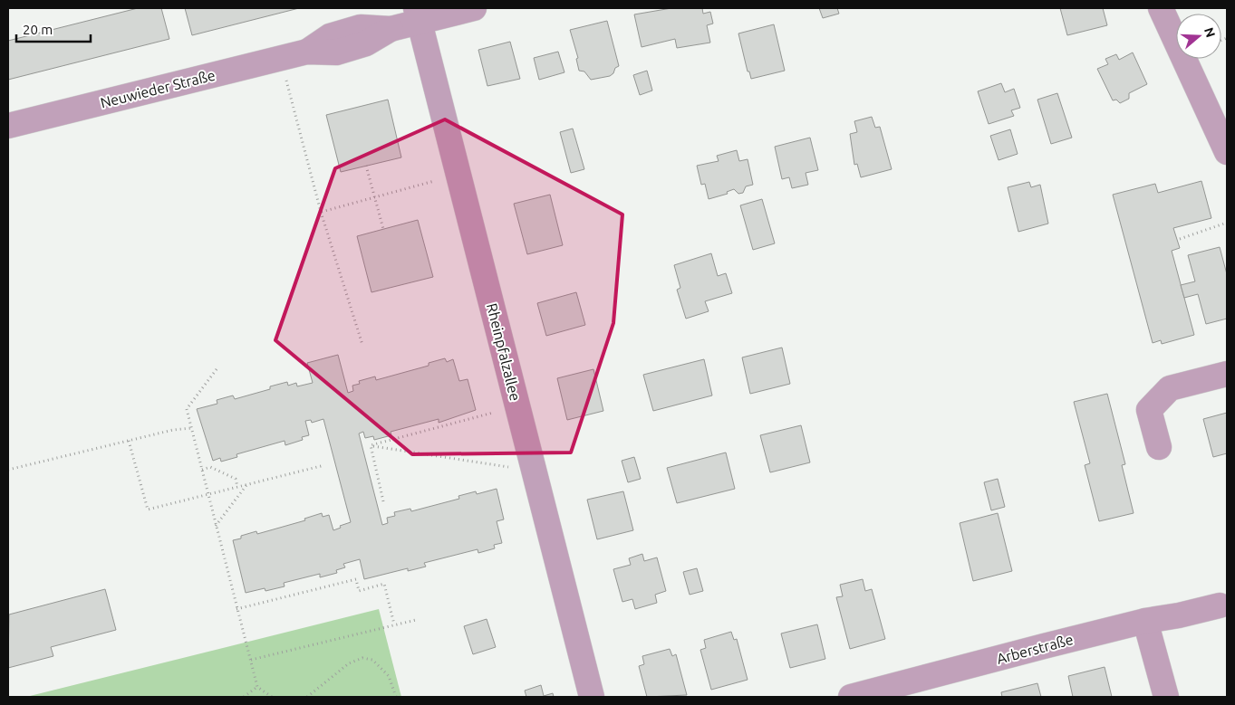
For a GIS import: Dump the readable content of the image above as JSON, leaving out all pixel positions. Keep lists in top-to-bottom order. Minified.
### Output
{"streets":{"street":["Neuwieder Straße","Rheinpfalzallee","Arberstraße"]},"crossings":[["Neuwieder Straße","Rheinpfalzallee"]],"scale_bar":"20 m","north":"right"}
